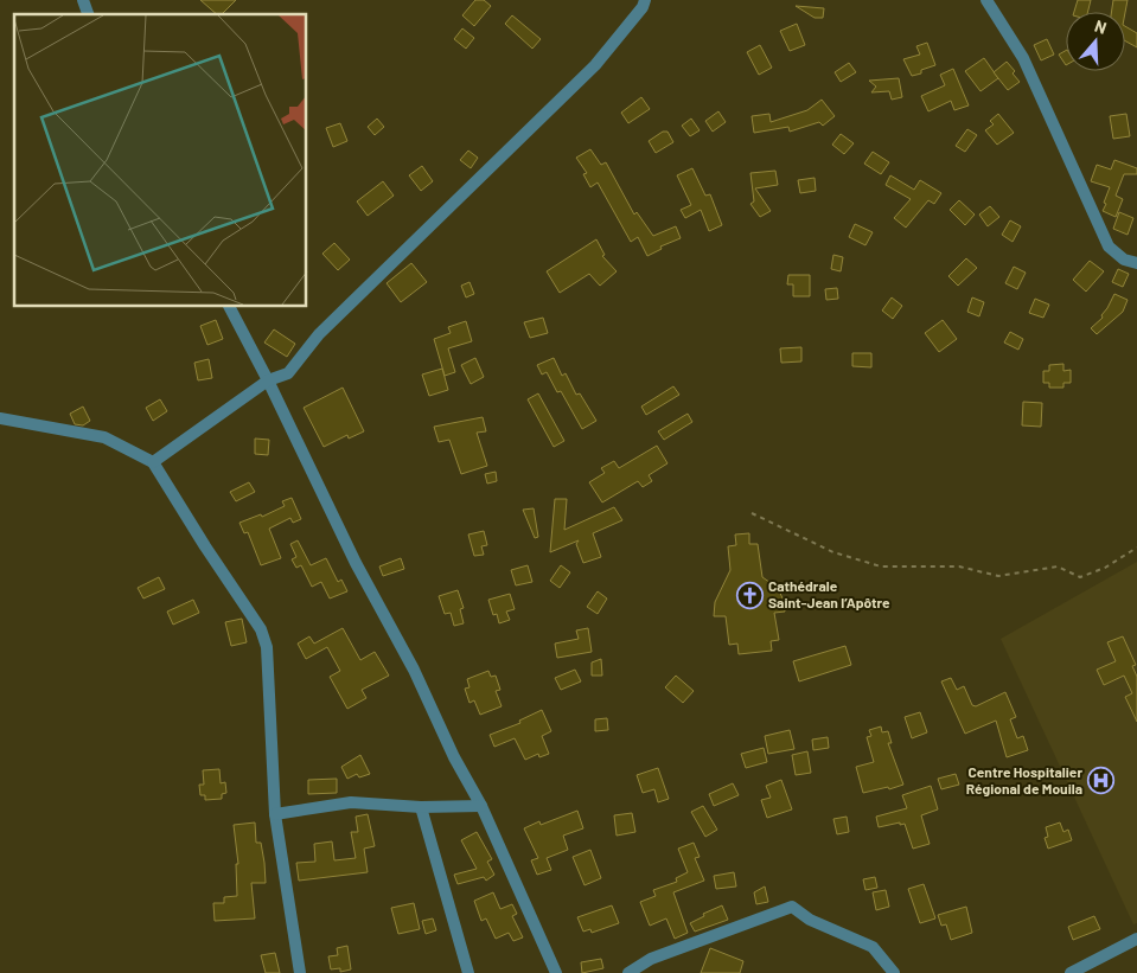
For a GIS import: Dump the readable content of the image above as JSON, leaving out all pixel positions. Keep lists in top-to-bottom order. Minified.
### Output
{"places":{"church":["Cathédrale Saint-Jean l’Apôtre"],"hospital":["Centre Hospitalier Régional de Mouila"]},"north":"top"}
